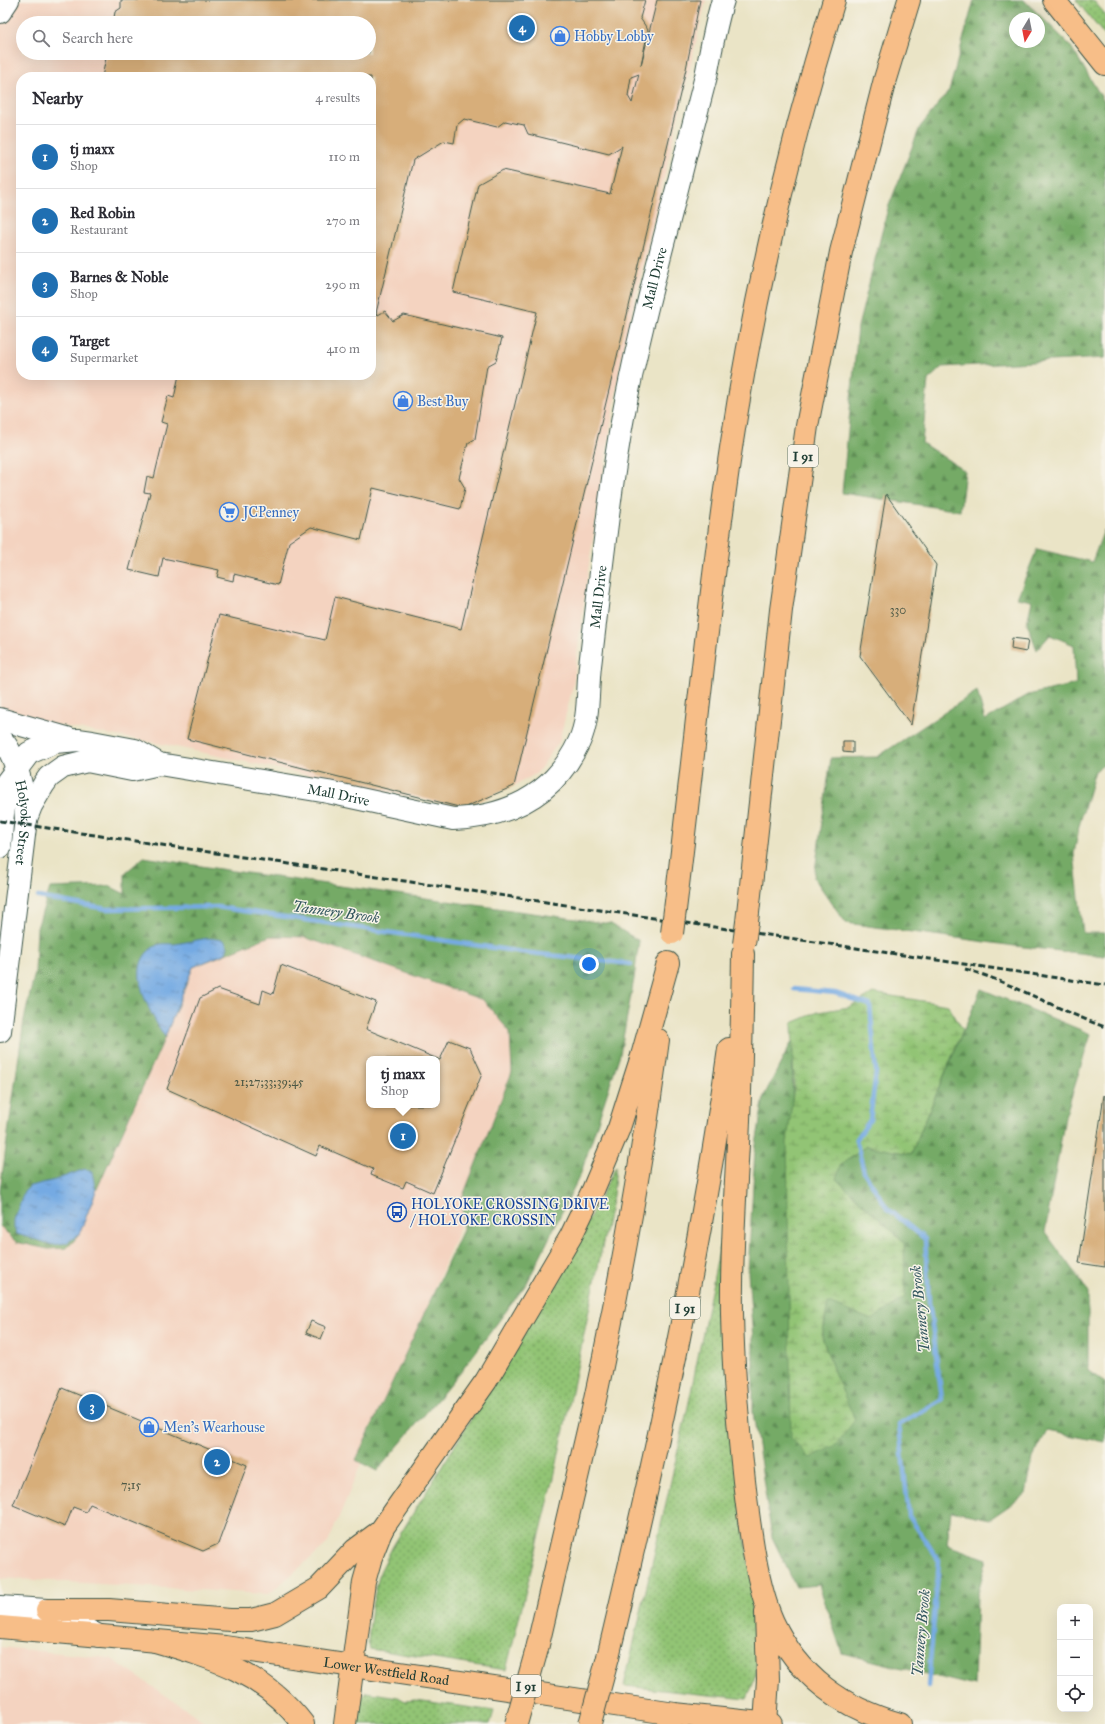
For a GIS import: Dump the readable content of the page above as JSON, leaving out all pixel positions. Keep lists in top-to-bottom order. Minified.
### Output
{"streets":{"main road":["I 91","Lower Westfield Road"],"street":["Mall Drive","Holyoke Street"]},"crossings":[["Mall Drive","Holyoke Street"]],"water":["Tannery Brook"],"places":{"shop":["Hobby Lobby","Best Buy","Men's Wearhouse"],"supermarket":["JCPenney"],"bus stop":["HOLYOKE CROSSING DRIVE / HOLYOKE CROSSIN"]},"house_numbers":["330","21;27;33;39;45","7;15"],"north":"bottom","page":{"pins":["4","1","3","2"],"search":"Search here","heading":["Nearby","4 results"],"list":[{"mark":"1","name":"tj maxx","note":"Shop","value":"110 m"},{"mark":"2","name":"Red Robin","note":"Restaurant","value":"270 m"},{"mark":"3","name":"Barnes & Noble","note":"Shop","value":"290 m"},{"mark":"4","name":"Target","note":"Supermarket","value":"410 m"}],"popup":["tj maxx","Shop"],"map_buttons":["+","−"]}}
